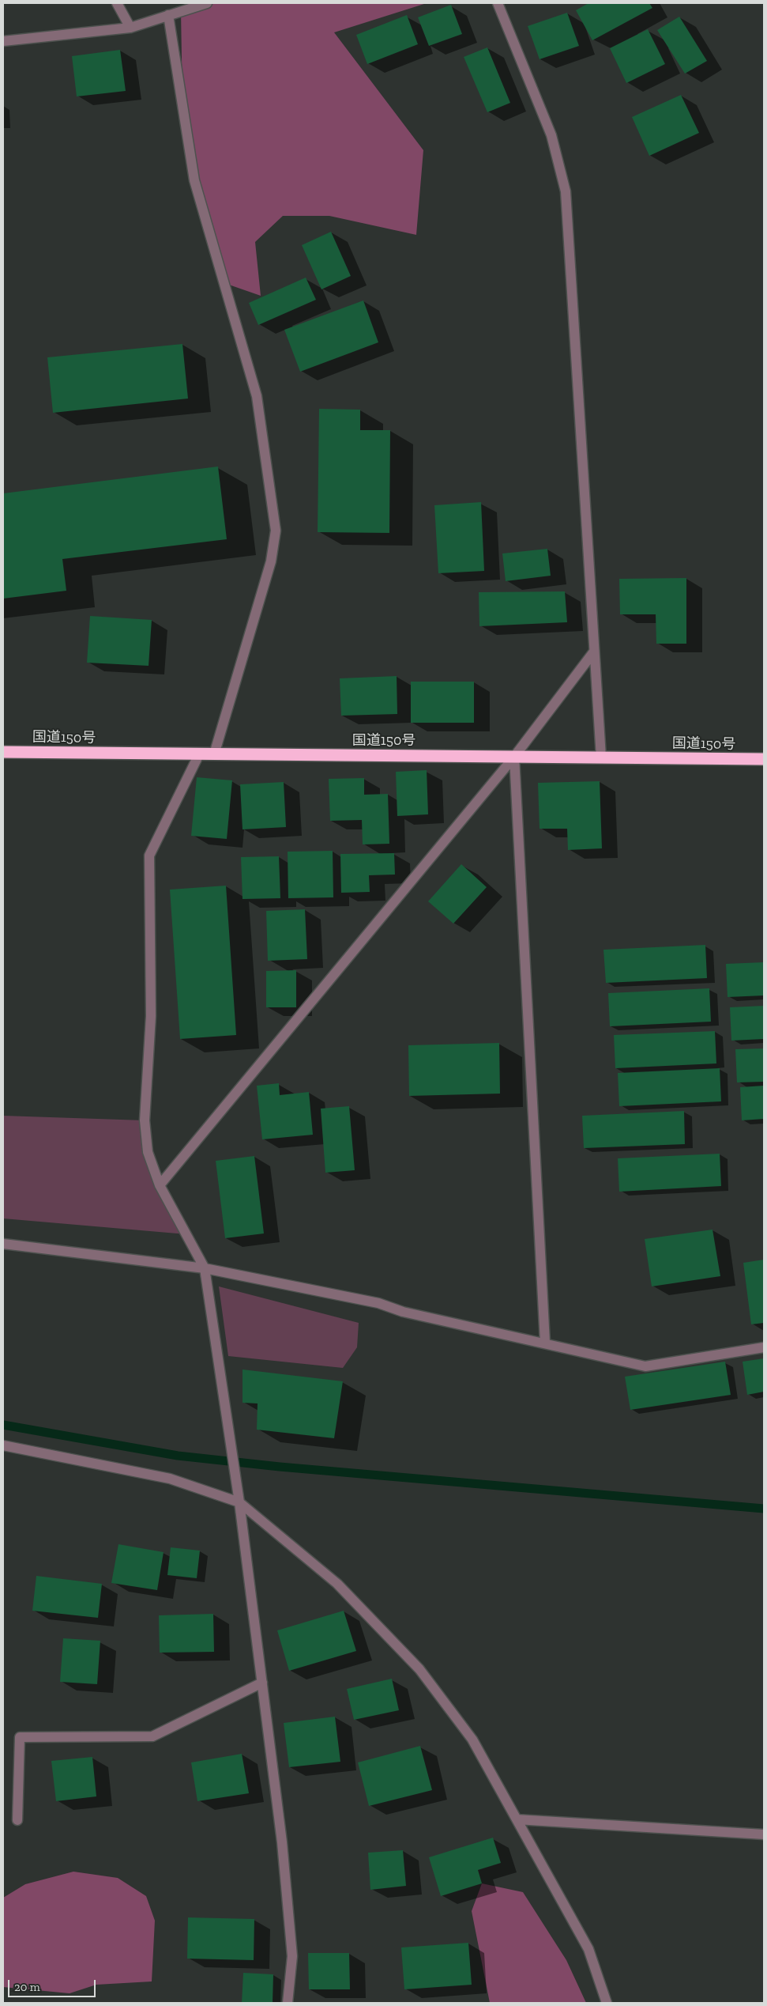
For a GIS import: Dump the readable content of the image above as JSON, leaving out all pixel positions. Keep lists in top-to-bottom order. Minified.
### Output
{"streets":{"highway":["国道150号"]},"scale_bar":"20 m"}
